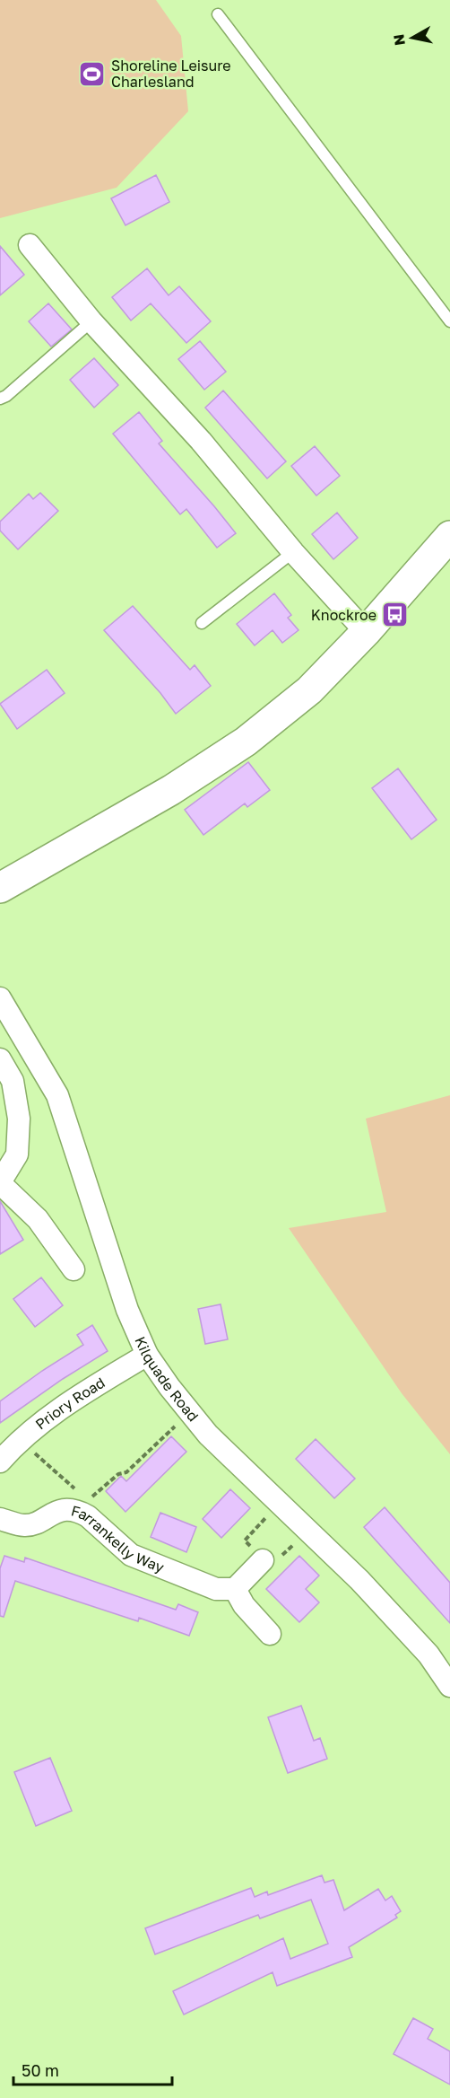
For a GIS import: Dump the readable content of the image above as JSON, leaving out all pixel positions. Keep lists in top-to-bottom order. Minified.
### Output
{"streets":{"street":["Kilquade Road","Priory Road","Farrankelly Way"]},"crossings":[["Kilquade Road","Priory Road"]],"places":{"sports":["Shoreline Leisure Charlesland"],"bus stop":["Knockroe"]},"scale_bar":"50 m","north":"left"}
